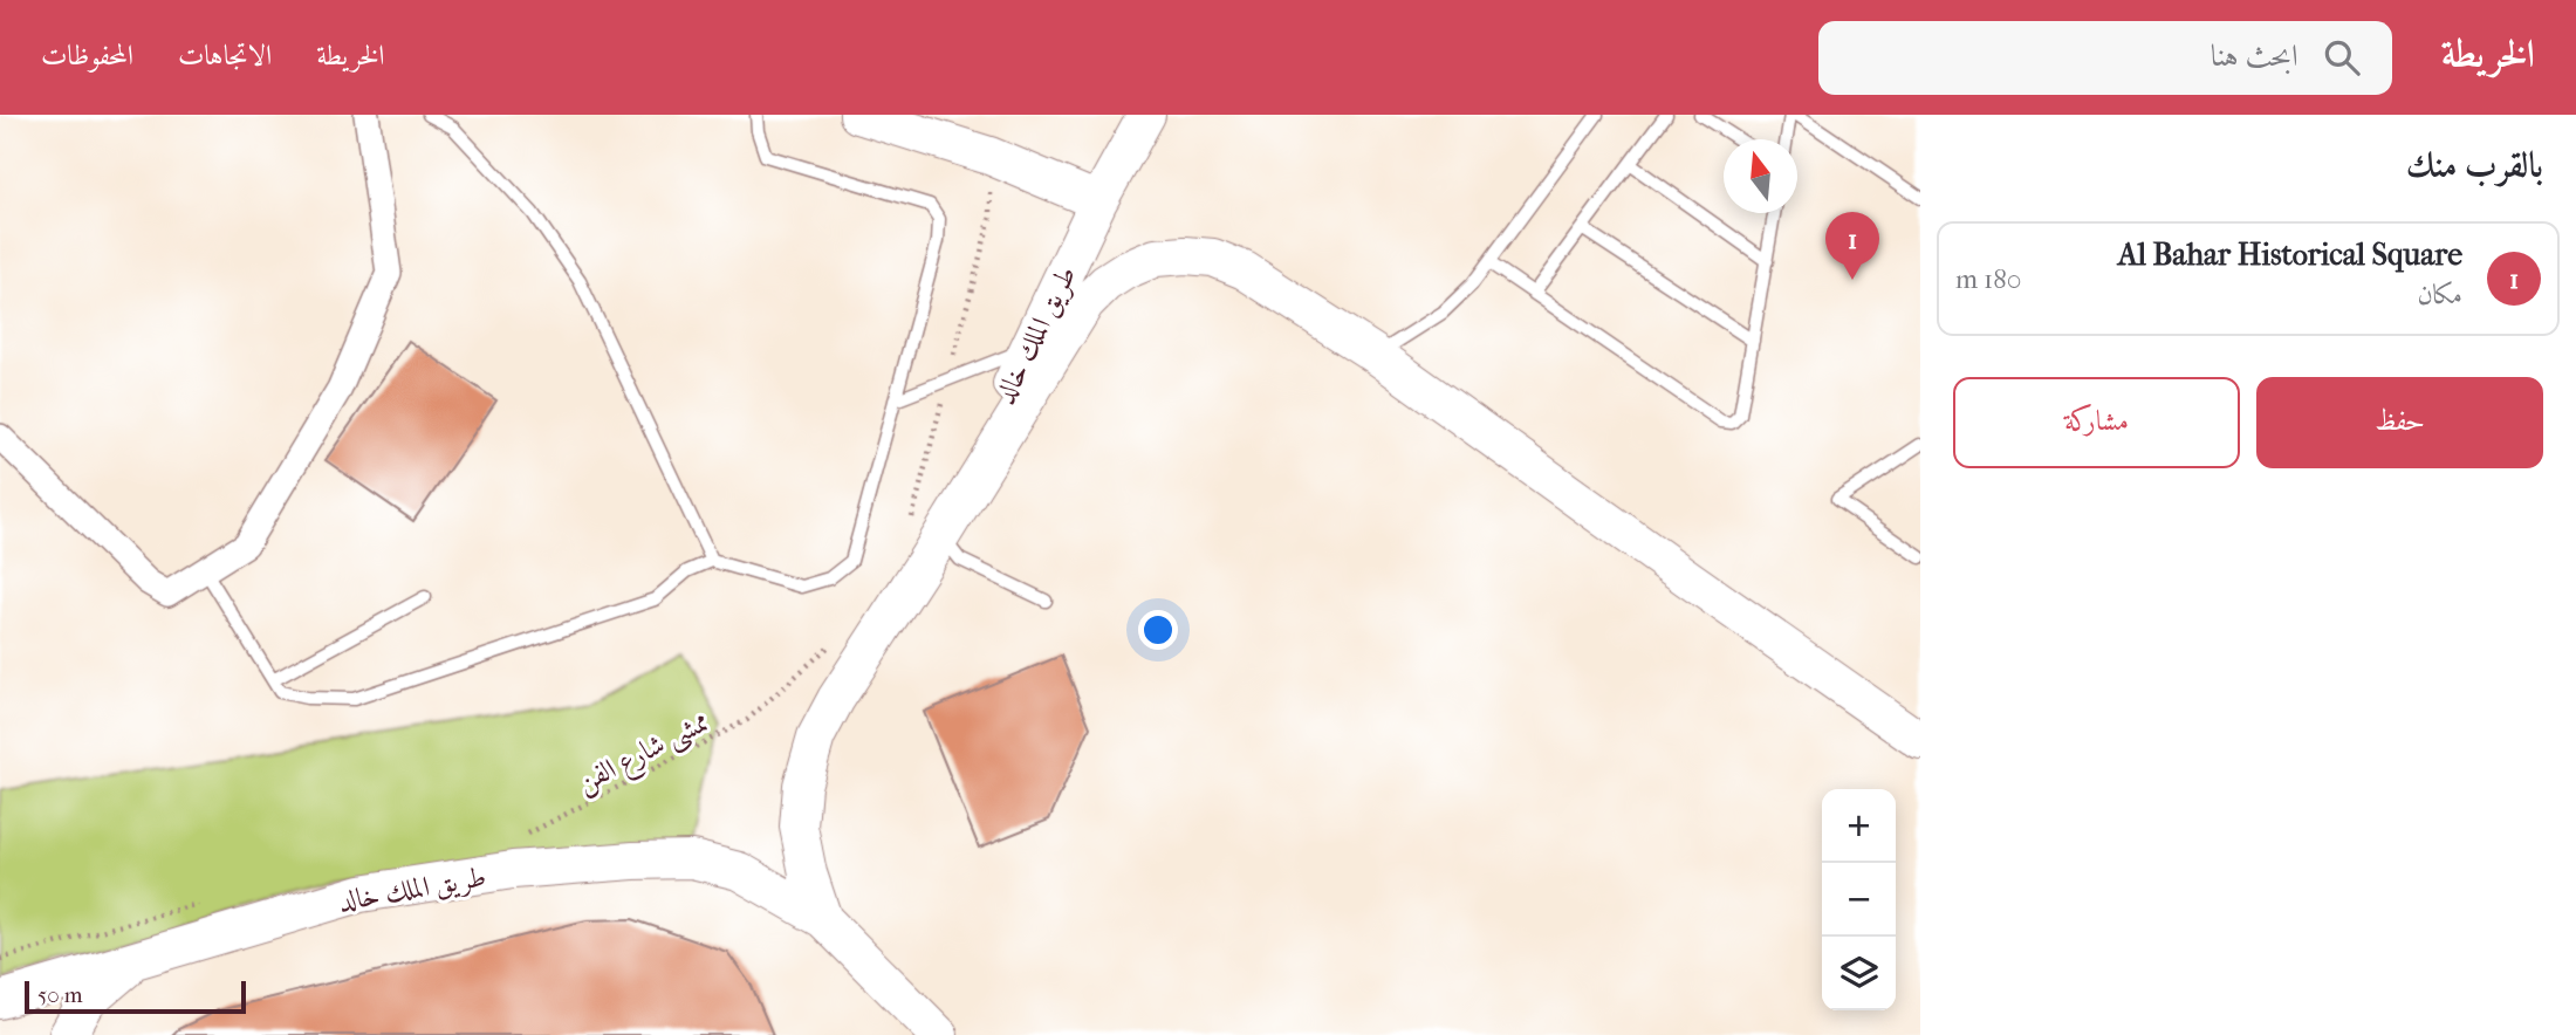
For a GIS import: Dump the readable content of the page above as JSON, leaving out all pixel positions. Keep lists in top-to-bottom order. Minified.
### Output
{"streets":{"street":["طريق الملك خالد"],"path":["ممشى شارع الفن"]},"scale_bar":"50 m","north":"top","page":{"header":"الخريطة","search":"ابحث هنا","nav":["الخريطة","الاتجاهات","المحفوظات"],"heading":"بالقرب منك","pins":"1","list":[{"mark":"1","name":"Al Bahar Historical Square","note":"مكان","value":"180 m"}],"buttons":["حفظ","مشاركة"],"map_buttons":["+","−"],"scale":"50 m"}}
